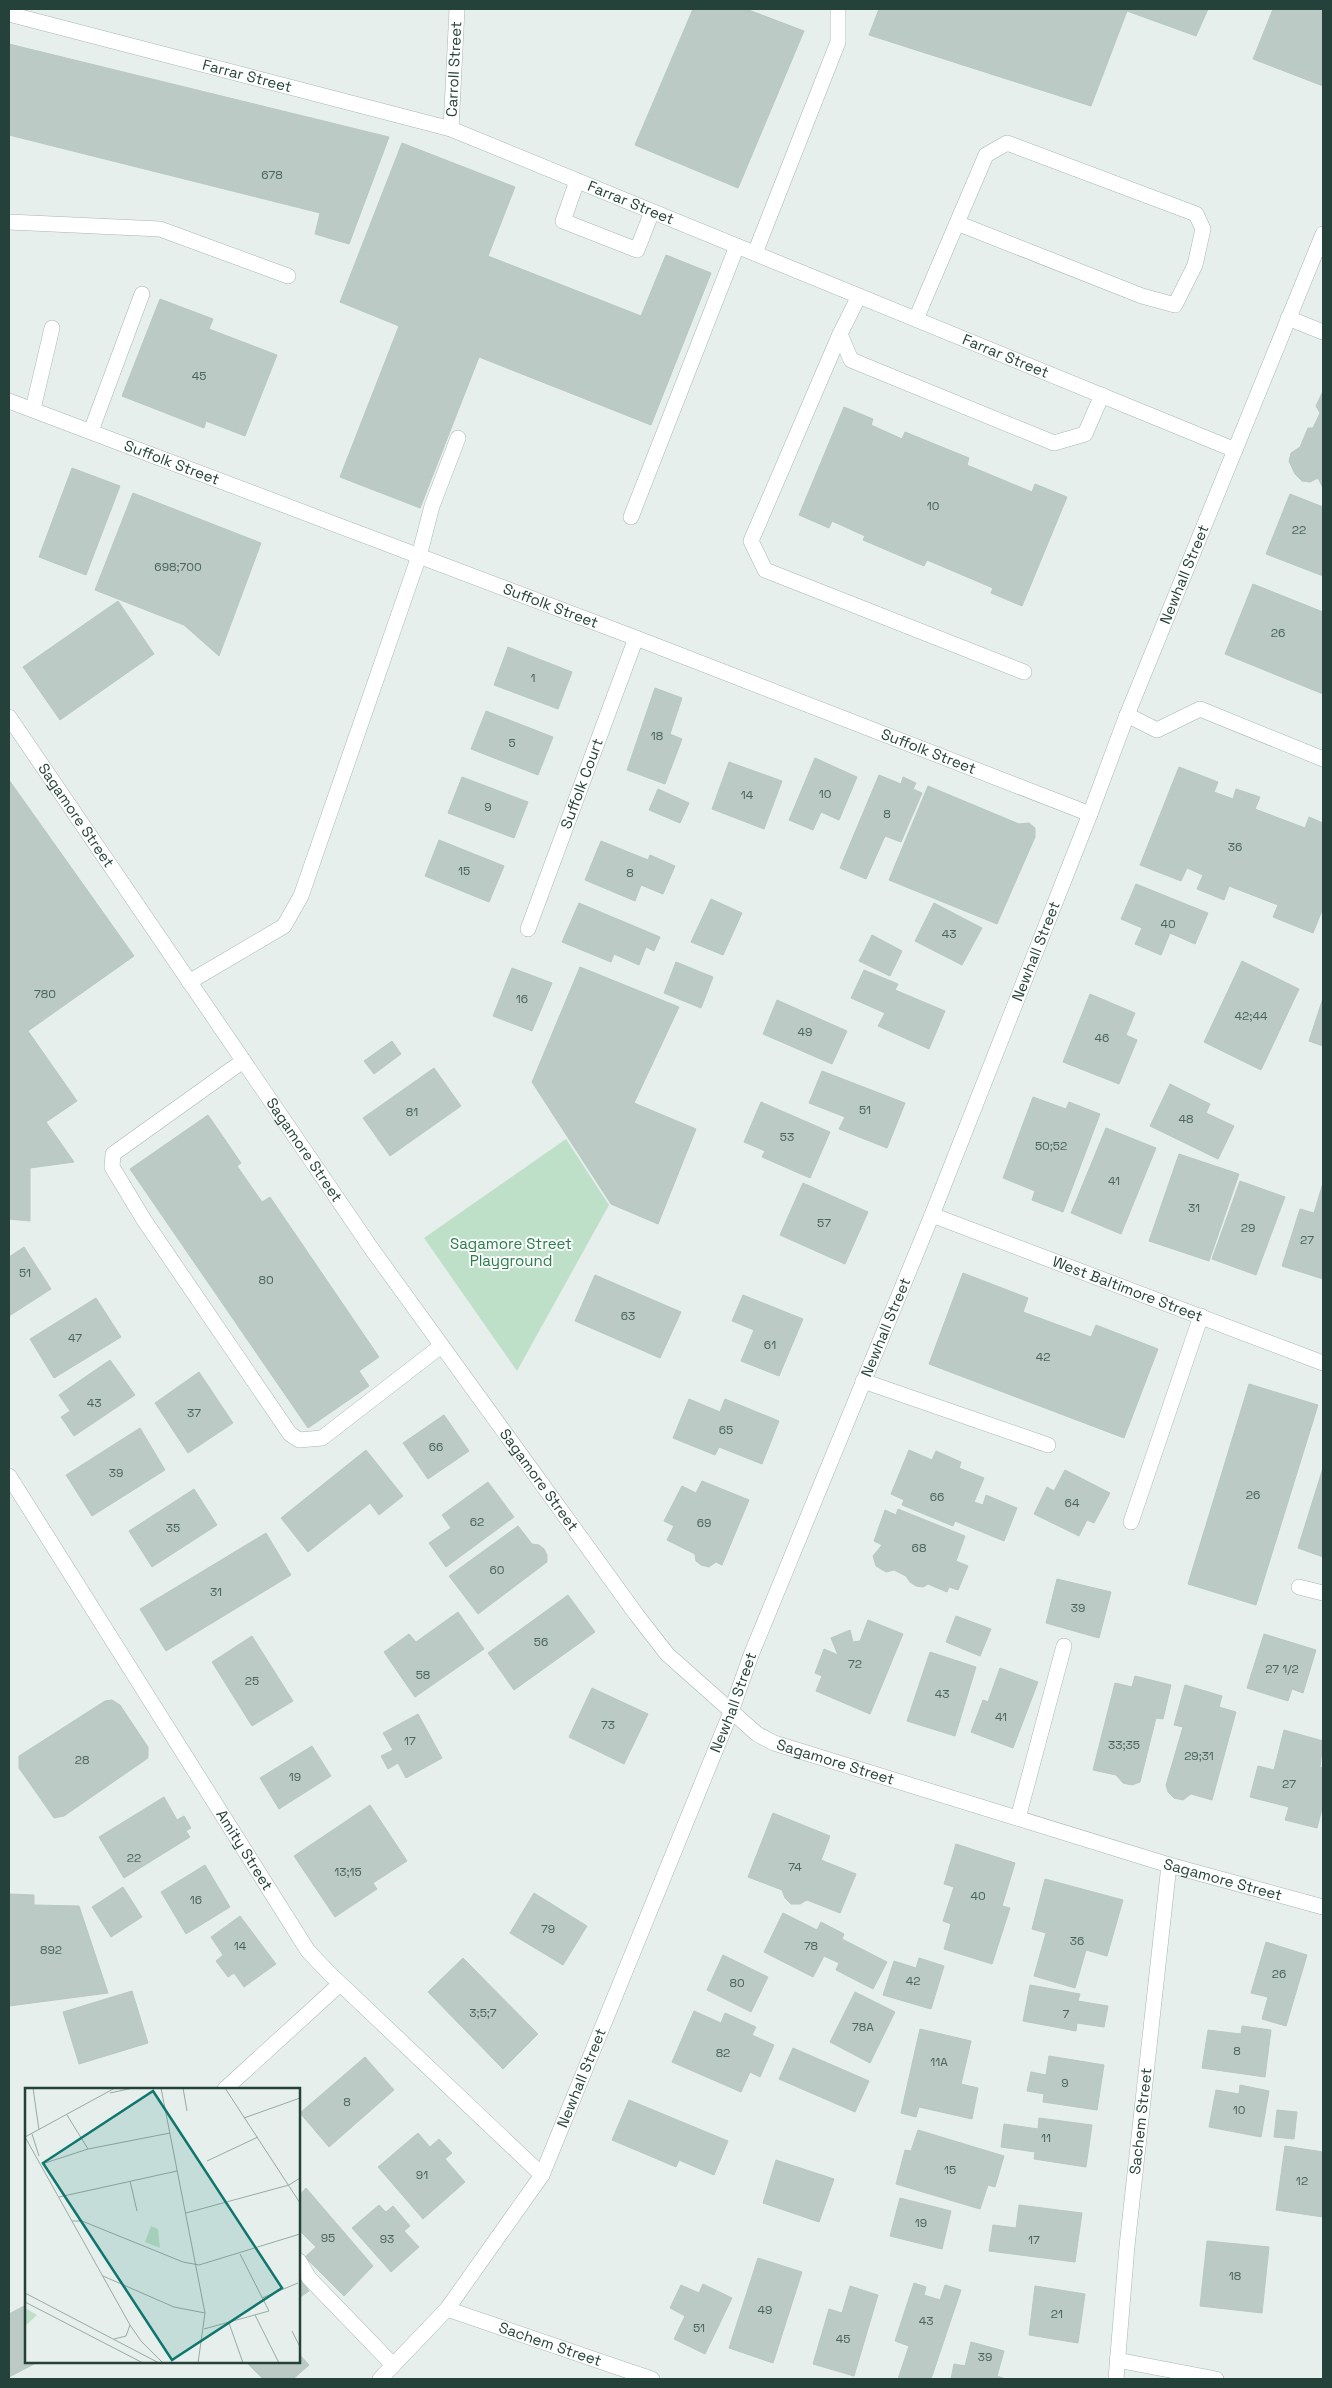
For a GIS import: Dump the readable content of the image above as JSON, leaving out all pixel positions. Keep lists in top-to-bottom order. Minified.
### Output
{"streets":{"street":["Carroll Street","Farrar Street","Suffolk Street","Newhall Street","Suffolk Court","Sagamore Street","West Baltimore Street","Amity Street","Sachem Street"]},"crossings":[["Carroll Street","Farrar Street"],["Farrar Street","Newhall Street"],["Suffolk Street","Newhall Street"],["Suffolk Street","Suffolk Court"],["Newhall Street","Sagamore Street"],["Newhall Street","West Baltimore Street"],["Newhall Street","Amity Street"],["Newhall Street","Sachem Street"],["Sagamore Street","Sachem Street"]],"parks":["Sagamore Street Playground"],"house_numbers":["678","45","10","22","698;700","26","1","18","5","10","14","9","8","36","15","8","40","43","780","16","42;44","49","46","51","81","48","53","50;52","41","31","57","29","27","51","80","63","47","61","42","43","37","65","66","39","26","66","64","62","69","35","68","60","31","39","56","72","27 1/2","58","25","43","41","73","17","33;35","29;31","28","19","27","22","74","13;15","40","16","79","36","14","78","892","26","42","80","3;5;7","7","78A","8","82","11A","9","8","10","11","15","91","12","19","95","93","17","18","49","21","43","51","45","39"]}
